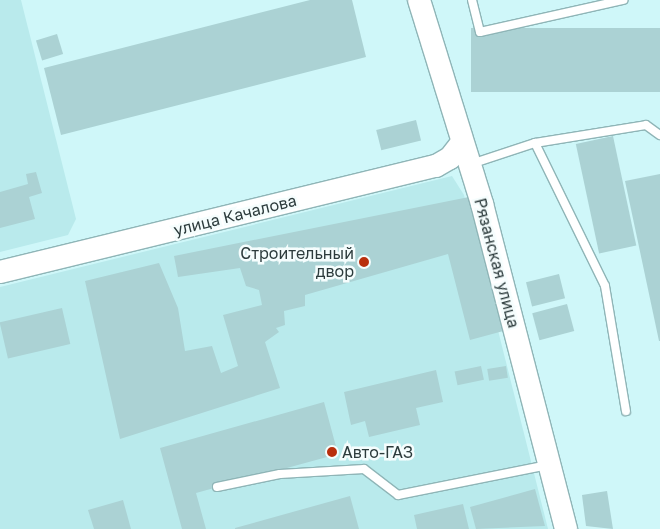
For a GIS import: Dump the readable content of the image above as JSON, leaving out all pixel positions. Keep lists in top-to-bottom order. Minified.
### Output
{"streets":{"main road":["улица Качалова","Рязанская улица"]},"crossings":[["улица Качалова","Рязанская улица"]],"places":["Строительный двор","Авто-ГАЗ"]}
